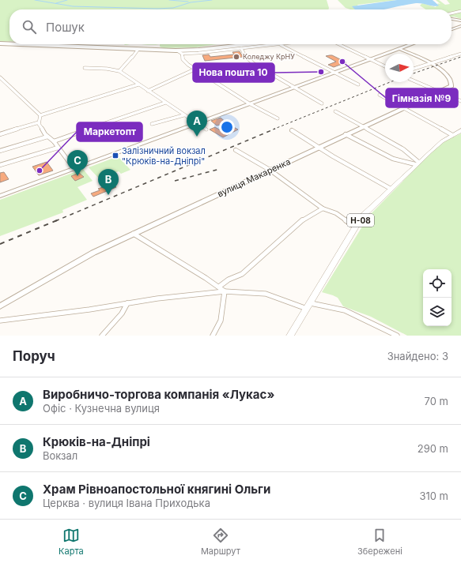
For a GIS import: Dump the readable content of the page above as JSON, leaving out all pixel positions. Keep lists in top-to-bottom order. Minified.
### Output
{"streets":{"main road":["вулиця Макаренка","Н-08"]},"places":{"other":["Коледжу КрНУ","Гімназія №9","Нова пошта 10","Маркетопт"],"transit":["Залізничний вокзал \"Крюкiв-на-Днiпрi\""]},"north":"right","page":{"search":"Пошук","pins":["A","C","B"],"heading":["Поруч","Знайдено: 3"],"list":[{"mark":"A","name":"Виробничо-торгова компанія «Лукас»","note":"Офіс · Кузнечна вулиця","value":"70 m"},{"mark":"B","name":"Крюків-на-Дніпрі","note":"Вокзал","value":"290 m"},{"mark":"C","name":"Храм Рівноапостольної княгині Ольги","note":"Церква · вулиця Івана Приходька","value":"310 m"}],"nav":["Карта","Маршрут","Збережені"]}}
